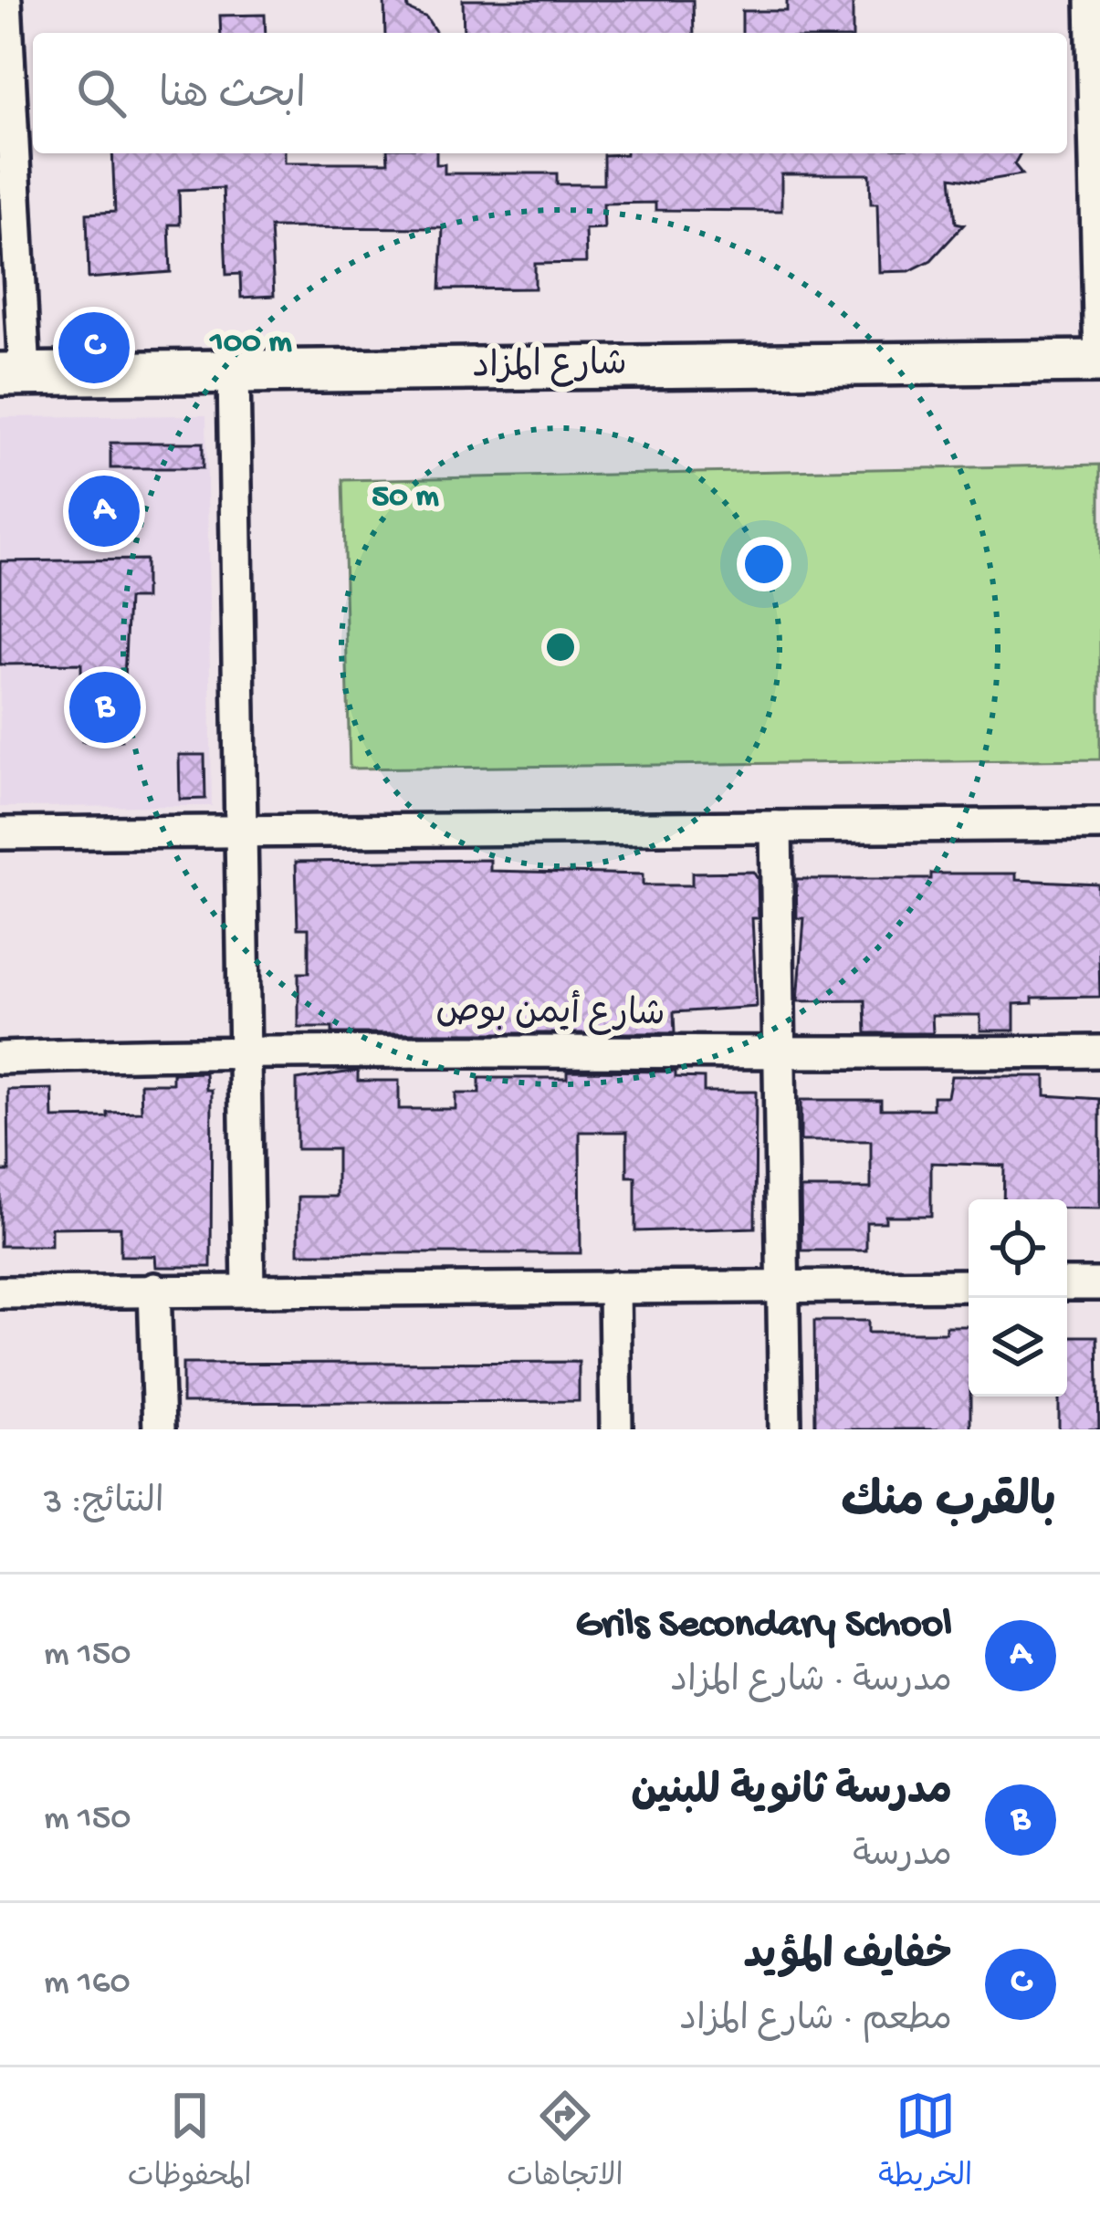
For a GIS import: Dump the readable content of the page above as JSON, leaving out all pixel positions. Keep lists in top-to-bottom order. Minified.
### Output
{"streets":{"street":["شارع المزاد","شارع أيمن بوص"]},"page":{"search":"ابحث هنا","pins":["C","A","B"],"heading":["بالقرب منك","النتائج: 3"],"list":[{"mark":"A","name":"Grils Secondary School","note":"مدرسة · شارع المزاد","value":"150 m"},{"mark":"B","name":"مدرسة ثانوية للبنين","note":"مدرسة","value":"150 m"},{"mark":"C","name":"خفايف المؤيد","note":"مطعم · شارع المزاد","value":"160 m"}],"nav":["الخريطة","الاتجاهات","المحفوظات"]},"rings":["100 m","50 m"]}
